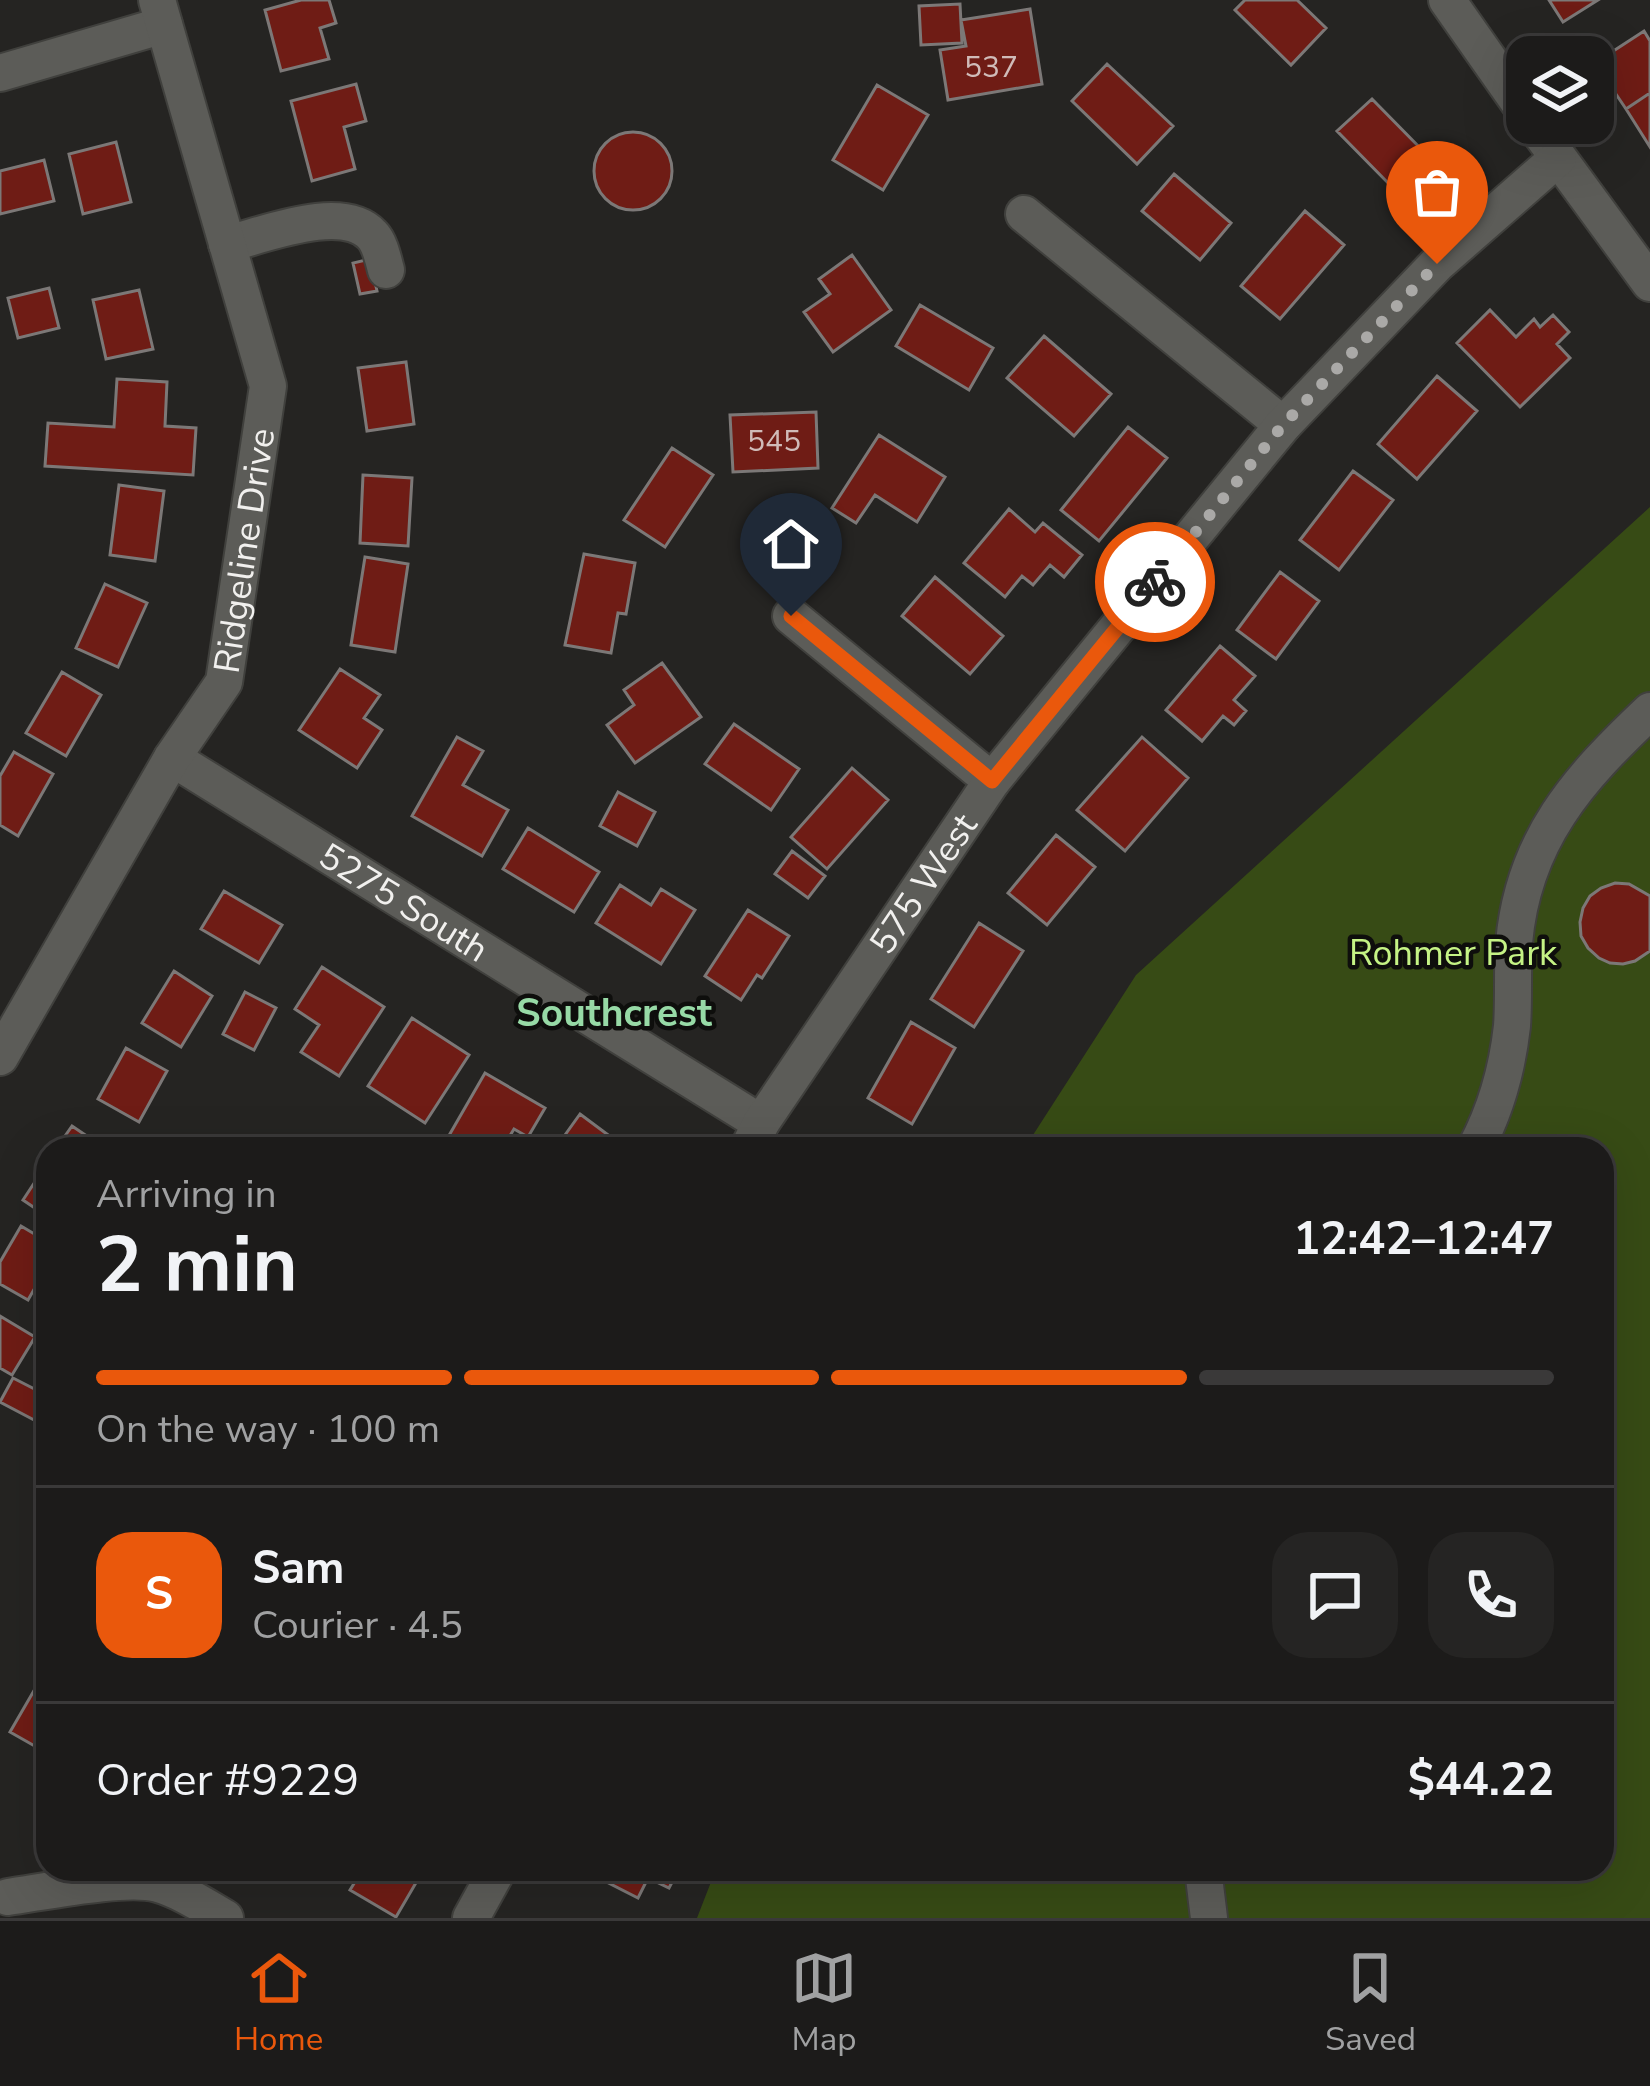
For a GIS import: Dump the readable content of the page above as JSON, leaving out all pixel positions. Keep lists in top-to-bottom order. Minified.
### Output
{"streets":{"street":["Ridgeline Drive","575 West","5275 South"]},"crossings":[["Ridgeline Drive","5275 South"],["575 West","5275 South"]],"districts":["Southcrest"],"parks":["Rohmer Park"],"house_numbers":["537","545"],"page":{"heading":["2 min","Arriving in","12:42–12:47"],"panel":["Sam","Courier · 4.5","Order #9229","$44.22"],"bar":"On the way · 100 m","round":"S","tabs":["Home","Map","Saved"]}}
